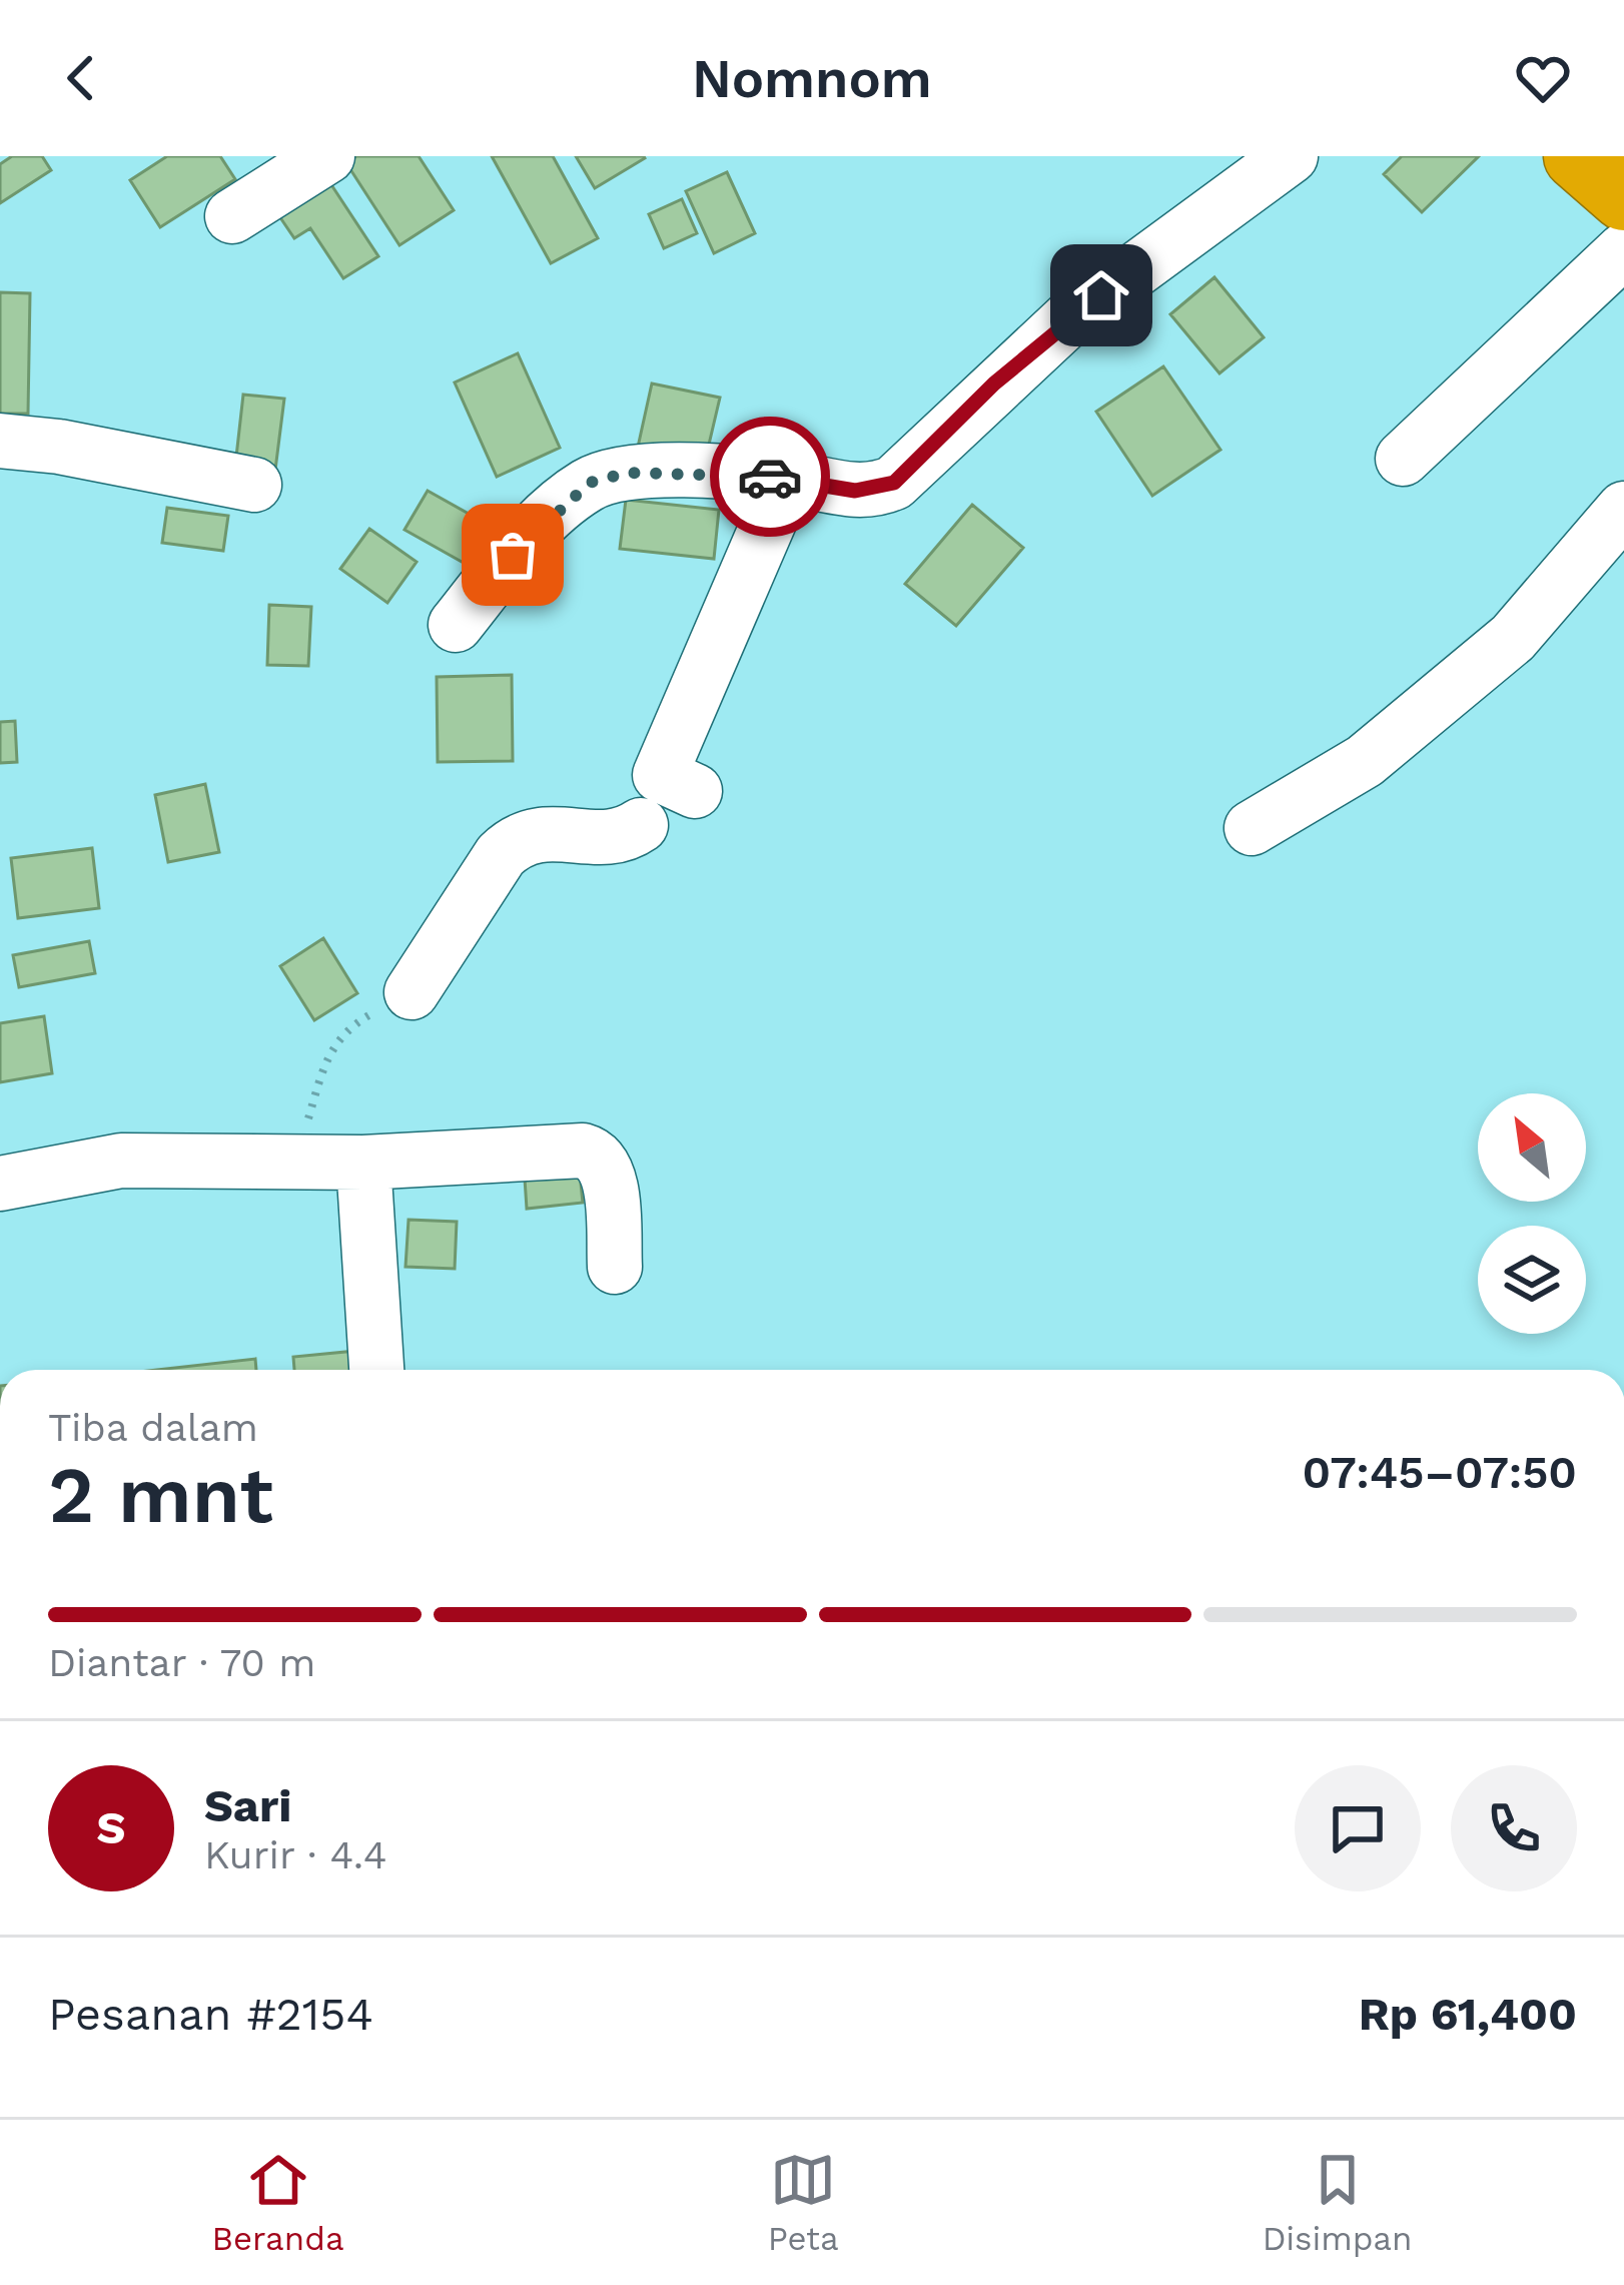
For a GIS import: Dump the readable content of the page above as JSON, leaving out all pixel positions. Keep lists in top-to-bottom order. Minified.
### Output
{"north":"top left","page":{"header":"Nomnom","heading":["2 mnt","Tiba dalam","07:45–07:50"],"panel":["Sari","Kurir · 4.4","Pesanan #2154","Rp 61,400"],"bar":"Diantar · 70 m","round":"S","tabs":["Beranda","Peta","Disimpan"]}}
